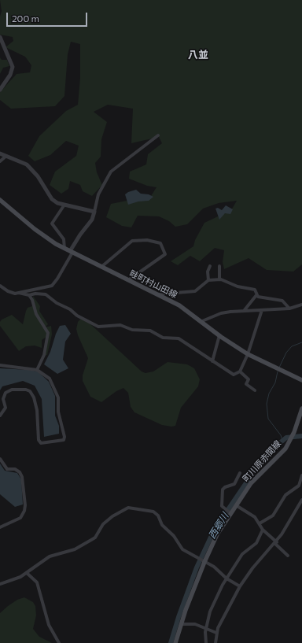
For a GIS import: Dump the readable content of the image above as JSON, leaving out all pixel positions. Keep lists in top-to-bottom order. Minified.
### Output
{"streets":{"main road":["畦町村山田線","町川原赤間線"]},"districts":["八並"],"water":["西郷川"],"scale_bar":"200 m"}
